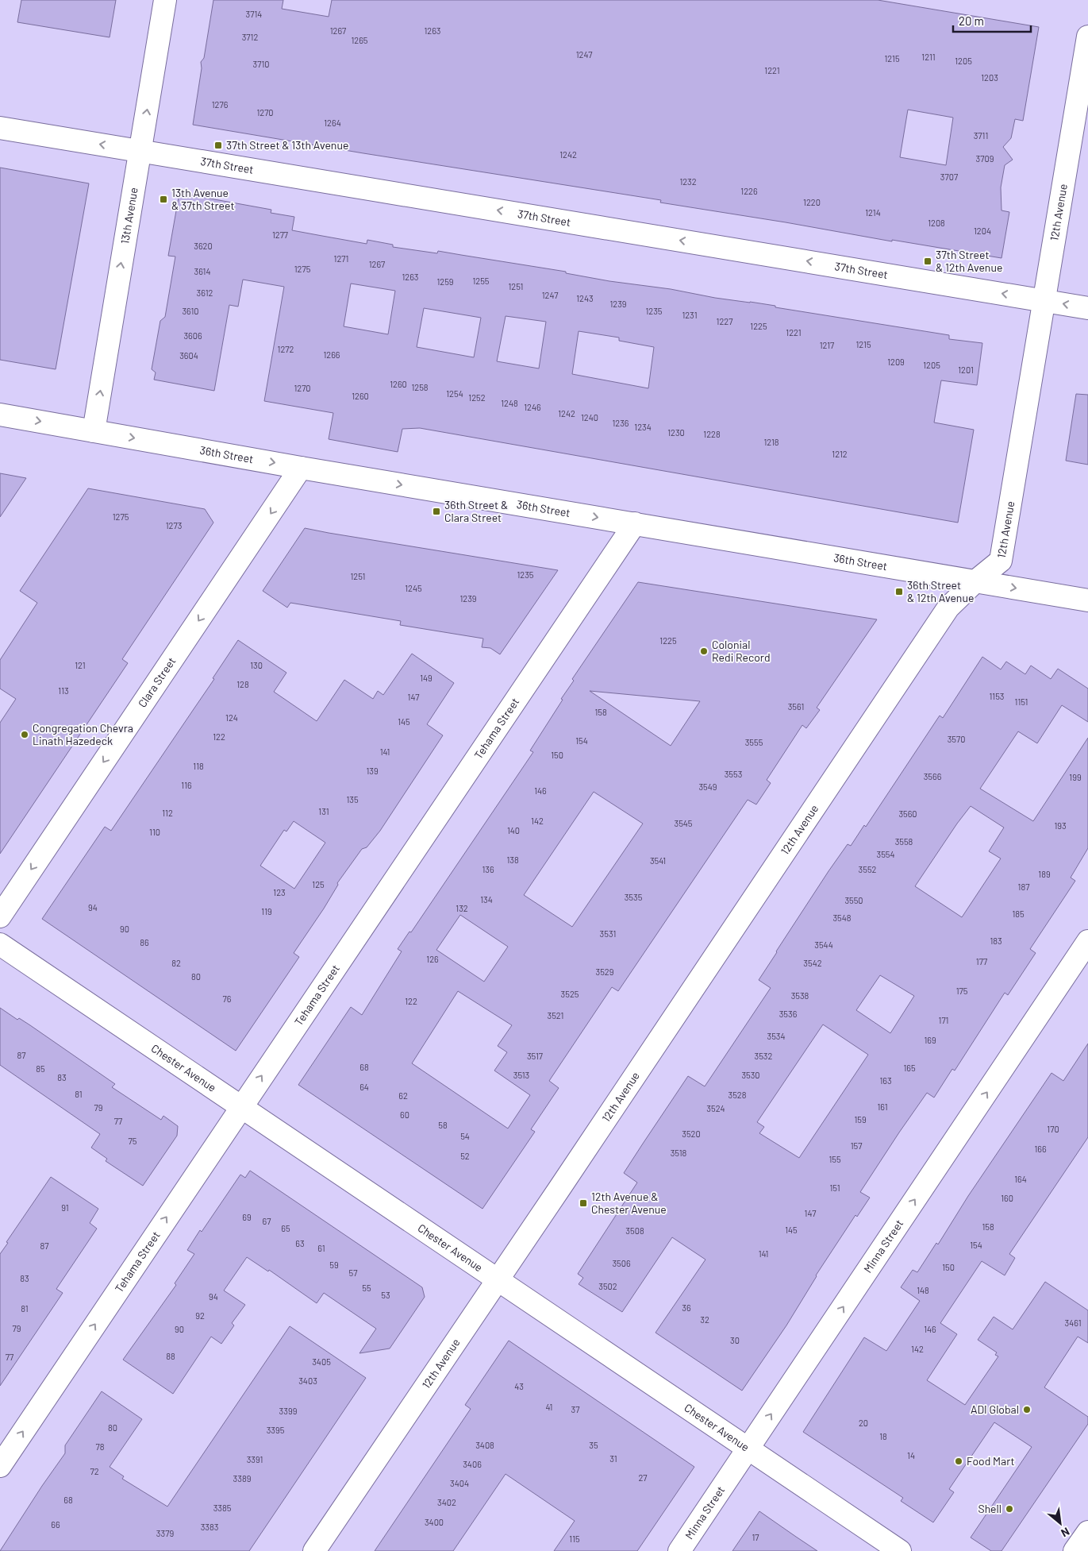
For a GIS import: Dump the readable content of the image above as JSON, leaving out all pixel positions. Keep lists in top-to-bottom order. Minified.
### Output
{"streets":{"street":["37th Street","12th Avenue","13th Avenue","36th Street","Clara Street","Tehama Street","Chester Avenue","Minna Street"]},"crossings":[["37th Street","12th Avenue"],["37th Street","13th Avenue"],["12th Avenue","36th Street"],["12th Avenue","Chester Avenue"],["13th Avenue","36th Street"],["36th Street","Clara Street"],["36th Street","Tehama Street"],["Tehama Street","Chester Avenue"],["Chester Avenue","Minna Street"]],"one_way":["37th Street","13th Avenue","36th Street","Clara Street","Tehama Street","Minna Street"],"places":{"transit":["37th Street & 13th Avenue","13th Avenue & 37th Street","37th Street & 12th Avenue","36th Street & Clara Street","36th Street & 12th Avenue","12th Avenue & Chester Avenue"],"other":["Colonial Redi Record","Congregation Chevra Linath Hazedeck","ADI Global","Food Mart","Shell"]},"house_numbers":["3714","1267","1263","3712","1265","1247","1211","1215","1205","3710","1221","1203","1276","1270","1264","3711","1242","3709","3707","1232","1226","1220","1214","1208","1204","1277","3620","1271","1267","1275","3614","1263","1255","1259","1251","3612","1247","1243","1239","3610","1235","1231","1227","1225","1221","3606","1215","1217","1272","1266","3604","1209","1205","1201","1260","1258","1270","1254","1260","1252","1248","1246","1242","1240","1236","1234","1230","1228","1218","1212","1275","1273","1235","1251","1245","1239","1225","121","130","149","128","113","1153","147","1151","3561","158","124","145","122","3570","154","3555","141","150","118","139","3553","3566","199","116","3549","146","135","131","112","3560","142","3545","193","140","110","3558","3554","138","3541","136","3552","189","125","187","123","3535","134","3550","94","132","119","185","3548","90","3531","183","86","3544","126","177","82","3542","3529","80","175","3525","3538","76","122","3536","3521","171","3534","169","87","3517","3532","68","165","85","3513","3530","83","163","64","81","3528","62","161","79","3524","60","159","77","58","170","3520","54","75","157","166","3518","52","155","164","151","160","91","147","69","67","158","65","145","3508","63","154","87","61","141","3506","59","150","57","83","3502","55","148","53","94","36","81","92","32","3461","79","90","146","30","142","88","77","3405","3403","43","41","37","3399","20","80","3395","18","3408","35","78","14","31","3391","3406","72","27","3389","3404","68","3402","3385","3400","66","3383","3379","17","115"],"scale_bar":"20 m","north":"bottom right"}
